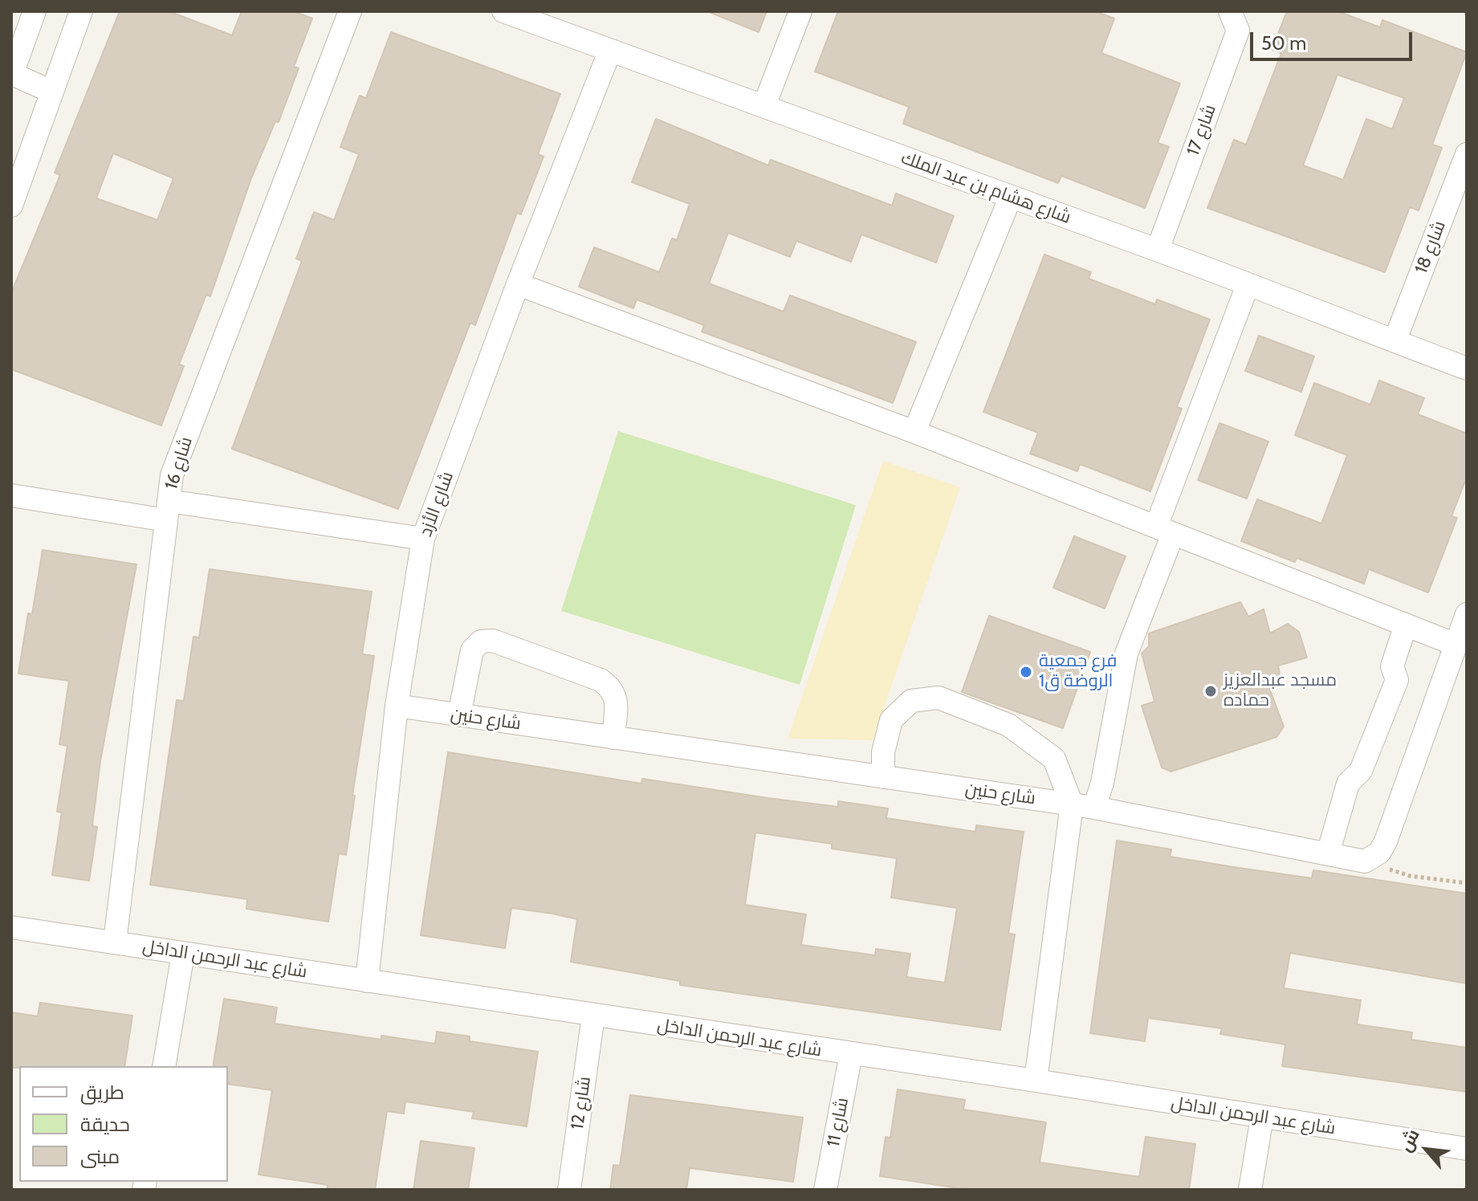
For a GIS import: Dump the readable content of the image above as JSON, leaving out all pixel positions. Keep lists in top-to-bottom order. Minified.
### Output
{"streets":{"street":["شارع 17","شارع هشام بن عبد الملك","شارع 18","شارع 16","شارع الأزد","شارع حنين","شارع عبد الرحمن الداخل","شارع 12","شارع 11"]},"crossings":[["شارع 17","شارع هشام بن عبد الملك"],["شارع هشام بن عبد الملك","شارع 18"],["شارع هشام بن عبد الملك","شارع الأزد"],["شارع 16","شارع عبد الرحمن الداخل"],["شارع الأزد","شارع حنين"],["شارع الأزد","شارع عبد الرحمن الداخل"],["شارع عبد الرحمن الداخل","شارع 12"],["شارع عبد الرحمن الداخل","شارع 11"]],"places":["فرع جمعية الروضة ق1","مسجد عبدالعزيز حماده"],"legend":["طريق","حديقة","مبنى"],"scale_bar":"50 m","north":"top left"}
